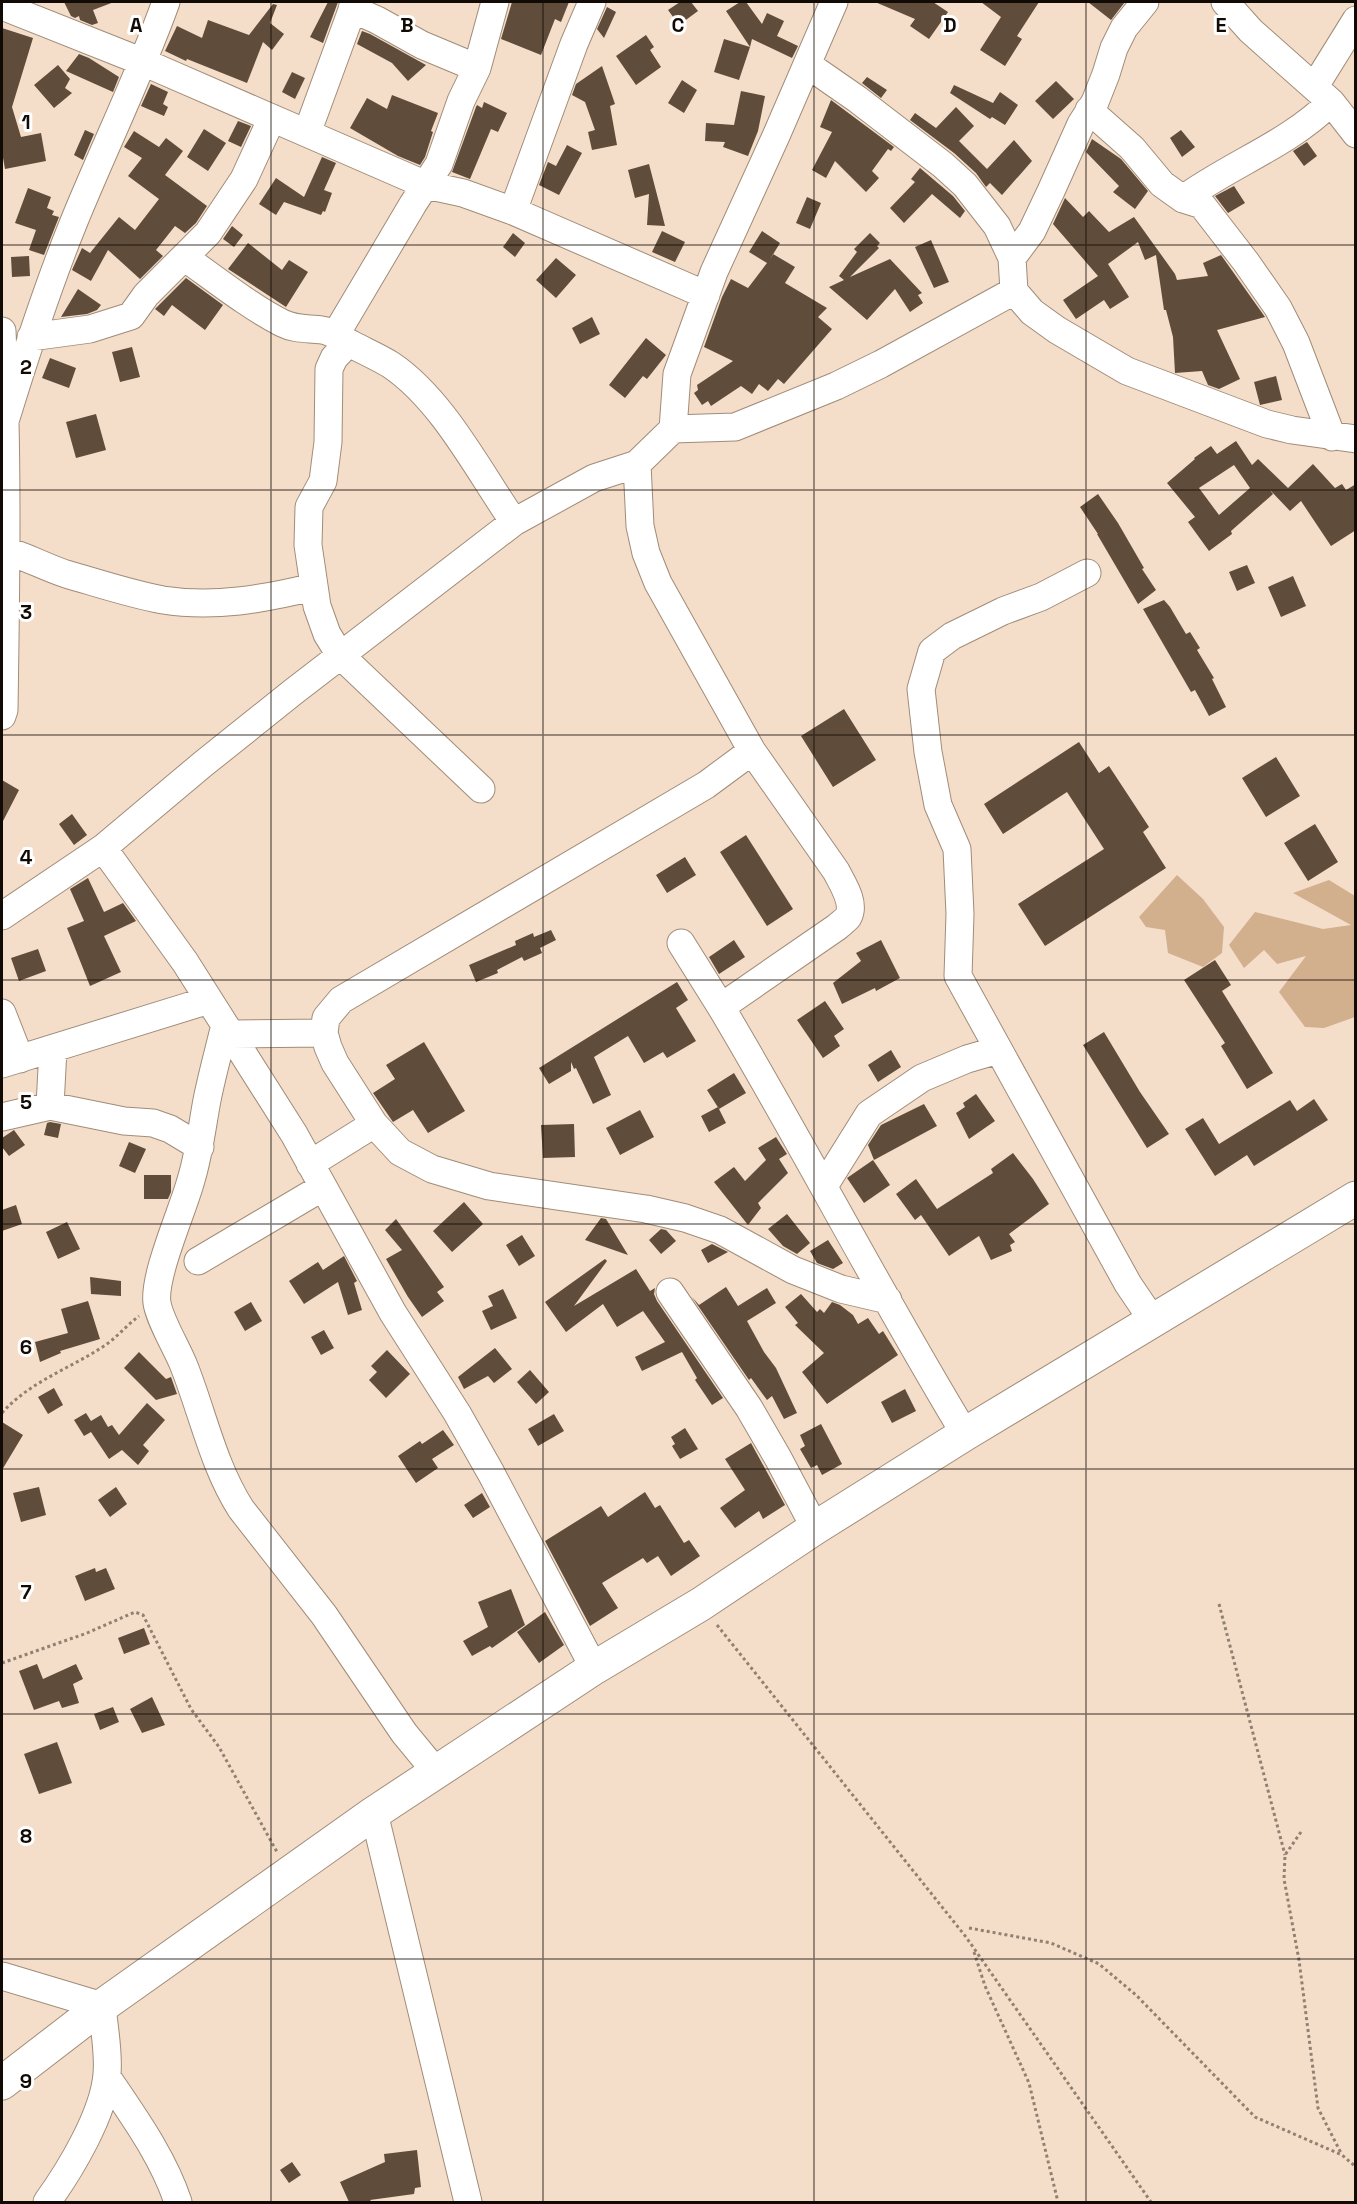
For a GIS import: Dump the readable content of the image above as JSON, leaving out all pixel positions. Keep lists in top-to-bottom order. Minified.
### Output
{"grid":{"columns":["A","B","C","D","E"],"rows":["1","2","3","4","5","6","7","8","9"]}}
